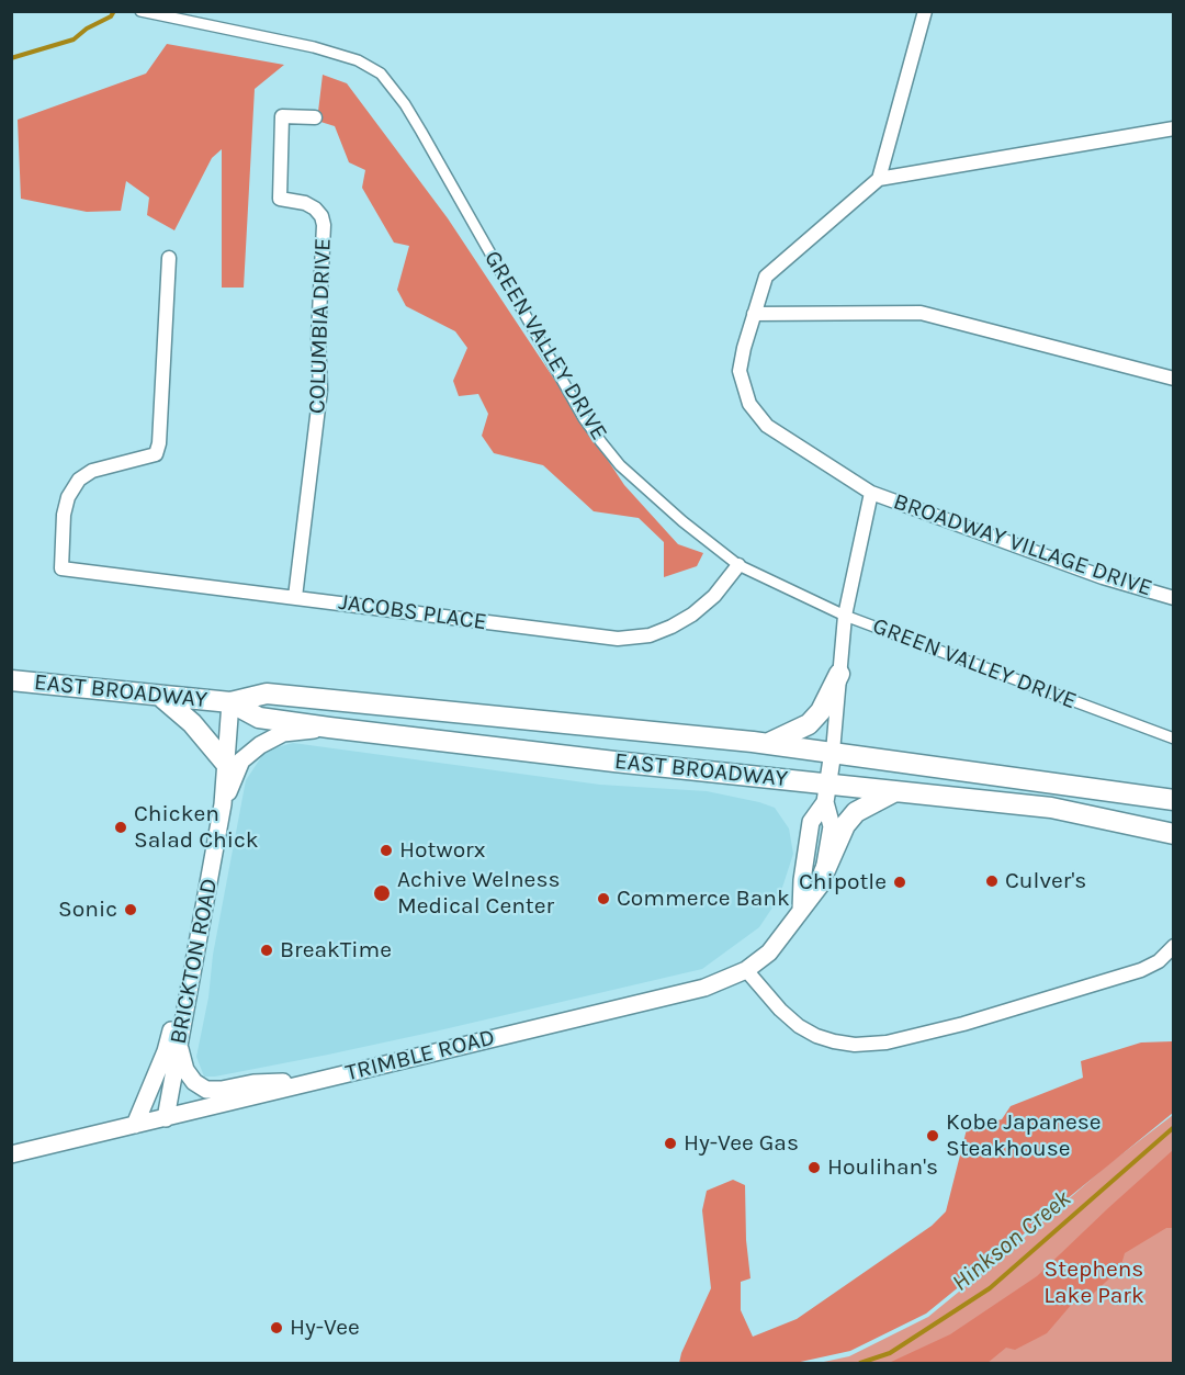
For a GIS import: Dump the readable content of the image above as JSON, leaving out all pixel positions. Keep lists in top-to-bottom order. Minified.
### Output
{"streets":{"main road":["EAST BROADWAY"],"street":["COLUMBIA DRIVE","GREEN VALLEY DRIVE","BROADWAY VILLAGE DRIVE","JACOBS PLACE","BRICKTON ROAD","TRIMBLE ROAD"]},"crossings":[["COLUMBIA DRIVE","JACOBS PLACE"],["GREEN VALLEY DRIVE","BROADWAY VILLAGE DRIVE"],["GREEN VALLEY DRIVE","JACOBS PLACE"],["BROADWAY VILLAGE DRIVE","EAST BROADWAY"],["BROADWAY VILLAGE DRIVE","TRIMBLE ROAD"],["EAST BROADWAY","BRICKTON ROAD"],["EAST BROADWAY","TRIMBLE ROAD"],["BRICKTON ROAD","TRIMBLE ROAD"]],"water":["Hinkson Creek"],"parks":["Stephens Lake Park"],"places":["Chicken Salad Chick","Hotworx","Culver's","Chipotle","Achive Welness Medical Center","Commerce Bank","Sonic","BreakTime","Kobe Japanese Steakhouse","Hy-Vee Gas","Houlihan's","Hy-Vee"]}
